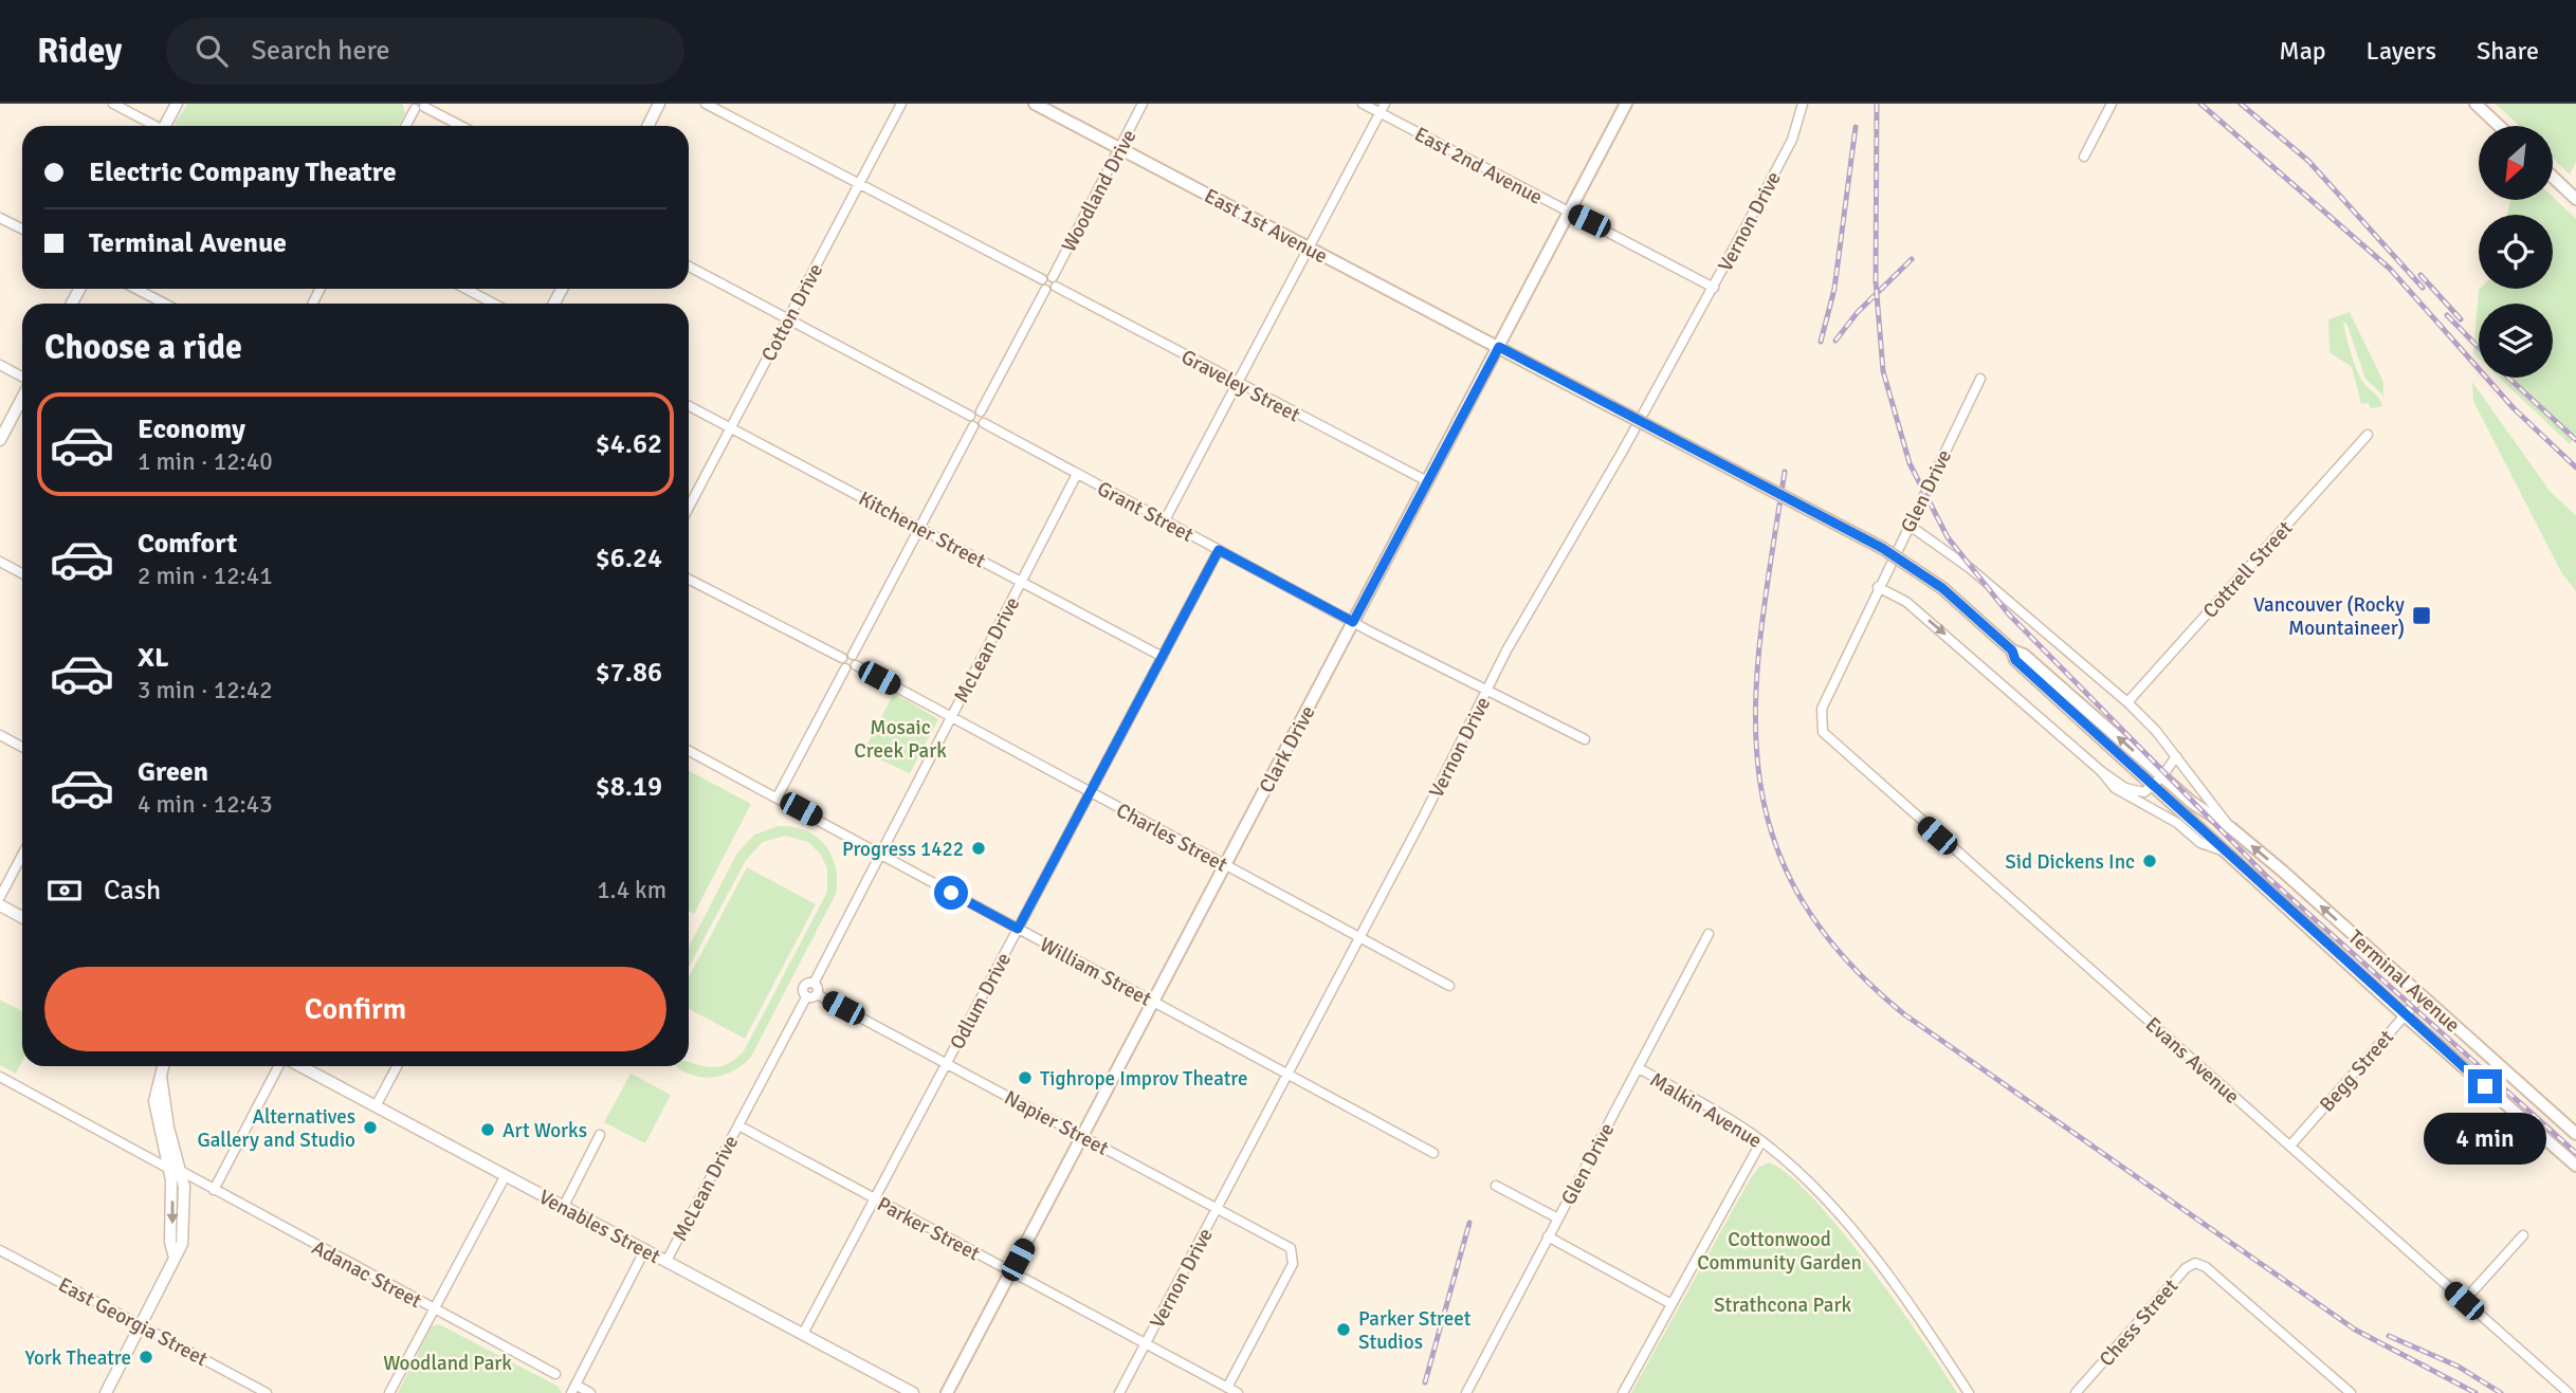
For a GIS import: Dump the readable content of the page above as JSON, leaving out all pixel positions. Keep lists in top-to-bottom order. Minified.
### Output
{"streets":{"main road":["East 1st Avenue","Clark Drive","Terminal Avenue"],"street":["East 2nd Avenue","Woodland Drive","Vernon Drive","Cotton Drive","Graveley Street","Glen Drive","Grant Street","Kitchener Street","Cottrell Street","McLean Drive","Charles Street","William Street","Odlum Drive","Evans Avenue","Begg Street","Malkin Avenue","Napier Street","Venables Street","Parker Street","Adanac Street","East Georgia Street","Chess Street"]},"crossings":[["East 2nd Avenue","Vernon Drive"],["East 2nd Avenue","Clark Drive"],["Woodland Drive","East 1st Avenue"],["Vernon Drive","Grant Street"],["Vernon Drive","Charles Street"],["Vernon Drive","William Street"],["Vernon Drive","Napier Street"],["Vernon Drive","Parker Street"],["East 1st Avenue","Clark Drive"],["East 1st Avenue","Terminal Avenue"],["Cotton Drive","Kitchener Street"],["Graveley Street","Clark Drive"],["Glen Drive","Terminal Avenue"],["Glen Drive","Evans Avenue"],["Glen Drive","Malkin Avenue"],["Grant Street","McLean Drive"],["Grant Street","Clark Drive"],["Grant Street","Odlum Drive"],["Kitchener Street","McLean Drive"],["Kitchener Street","Odlum Drive"],["Cottrell Street","Terminal Avenue"],["McLean Drive","Charles Street"],["McLean Drive","William Street"],["McLean Drive","Venables Street"],["McLean Drive","Parker Street"],["Clark Drive","Charles Street"],["Clark Drive","William Street"],["Clark Drive","Napier Street"],["Clark Drive","Parker Street"],["Charles Street","Odlum Drive"],["William Street","Odlum Drive"],["Terminal Avenue","Begg Street"],["Odlum Drive","Napier Street"],["Odlum Drive","Venables Street"],["Odlum Drive","Parker Street"],["Evans Avenue","Begg Street"],["Napier Street","Parker Street"]],"parks":["Mosaic Creek Park","Cottonwood Community Garden","Strathcona Park","Woodland Park"],"places":{"transit":["Vancouver (Rocky Mountaineer)"],"other":["Progress 1422","Sid Dickens Inc","Tighrope Improv Theatre","Alternatives Gallery and Studio","Art Works","Parker Street Studios","York Theatre"]},"north":"bottom left","page":{"header":"Ridey","search":"Search here","nav":["Map","Layers","Share"],"banner":["Electric Company Theatre","Terminal Avenue"],"heading":"Choose a ride","list":[{"name":"Economy","note":"1 min · 12:40","value":"$4.62"},{"name":"Comfort","note":"2 min · 12:41","value":"$6.24"},{"name":"XL","note":"3 min · 12:42","value":"$7.86"},{"name":"Green","note":"4 min · 12:43","value":"$8.19"}],"pay":["Cash","1.4 km"],"buttons":"Confirm","bubble":"4 min"}}
